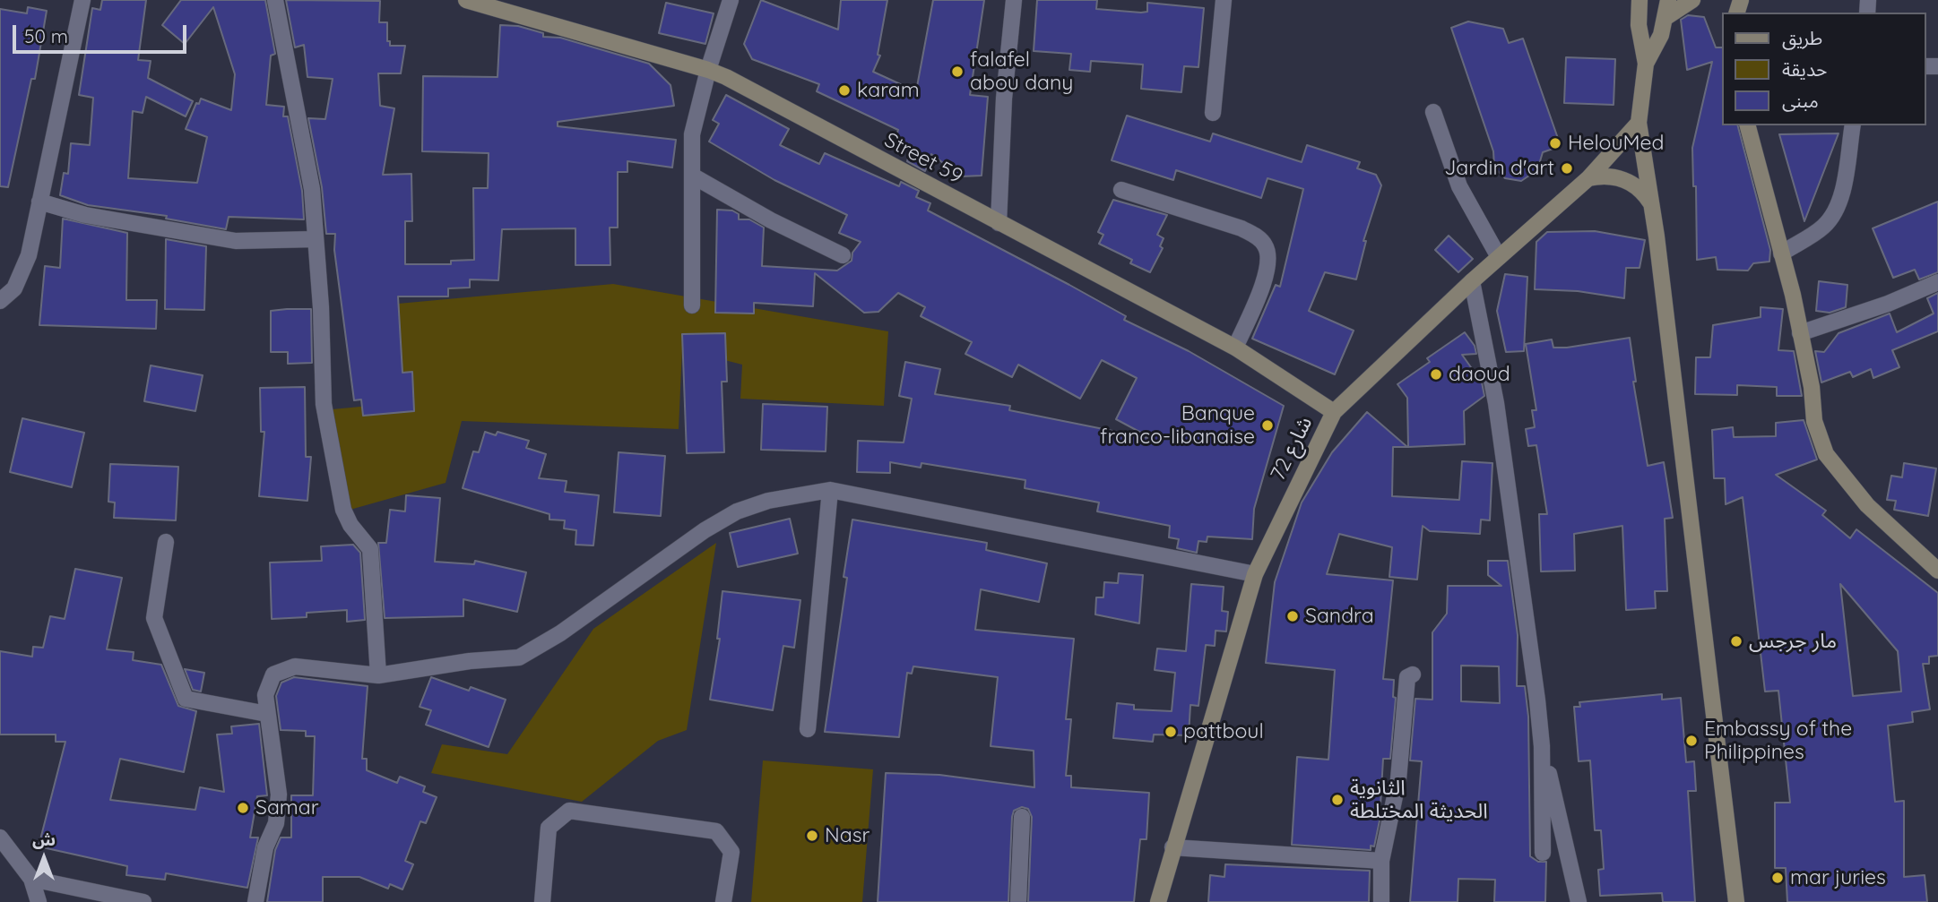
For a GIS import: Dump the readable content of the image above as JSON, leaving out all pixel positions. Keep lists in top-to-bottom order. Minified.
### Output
{"streets":{"street":["Street 59","شارع 72"]},"crossings":[["Street 59","شارع 72"]],"places":["falafel abou dany","karam","HelouMed","Jardin d'art","daoud","Banque franco-libanaise","Sandra","مار جرجس","pattboul","Embassy of the Philippines","الثانوية الحديثة المختلطة","Samar","Nasr","mar juries"],"legend":["طريق","حديقة","مبنى"],"scale_bar":"50 m","north":"top"}
